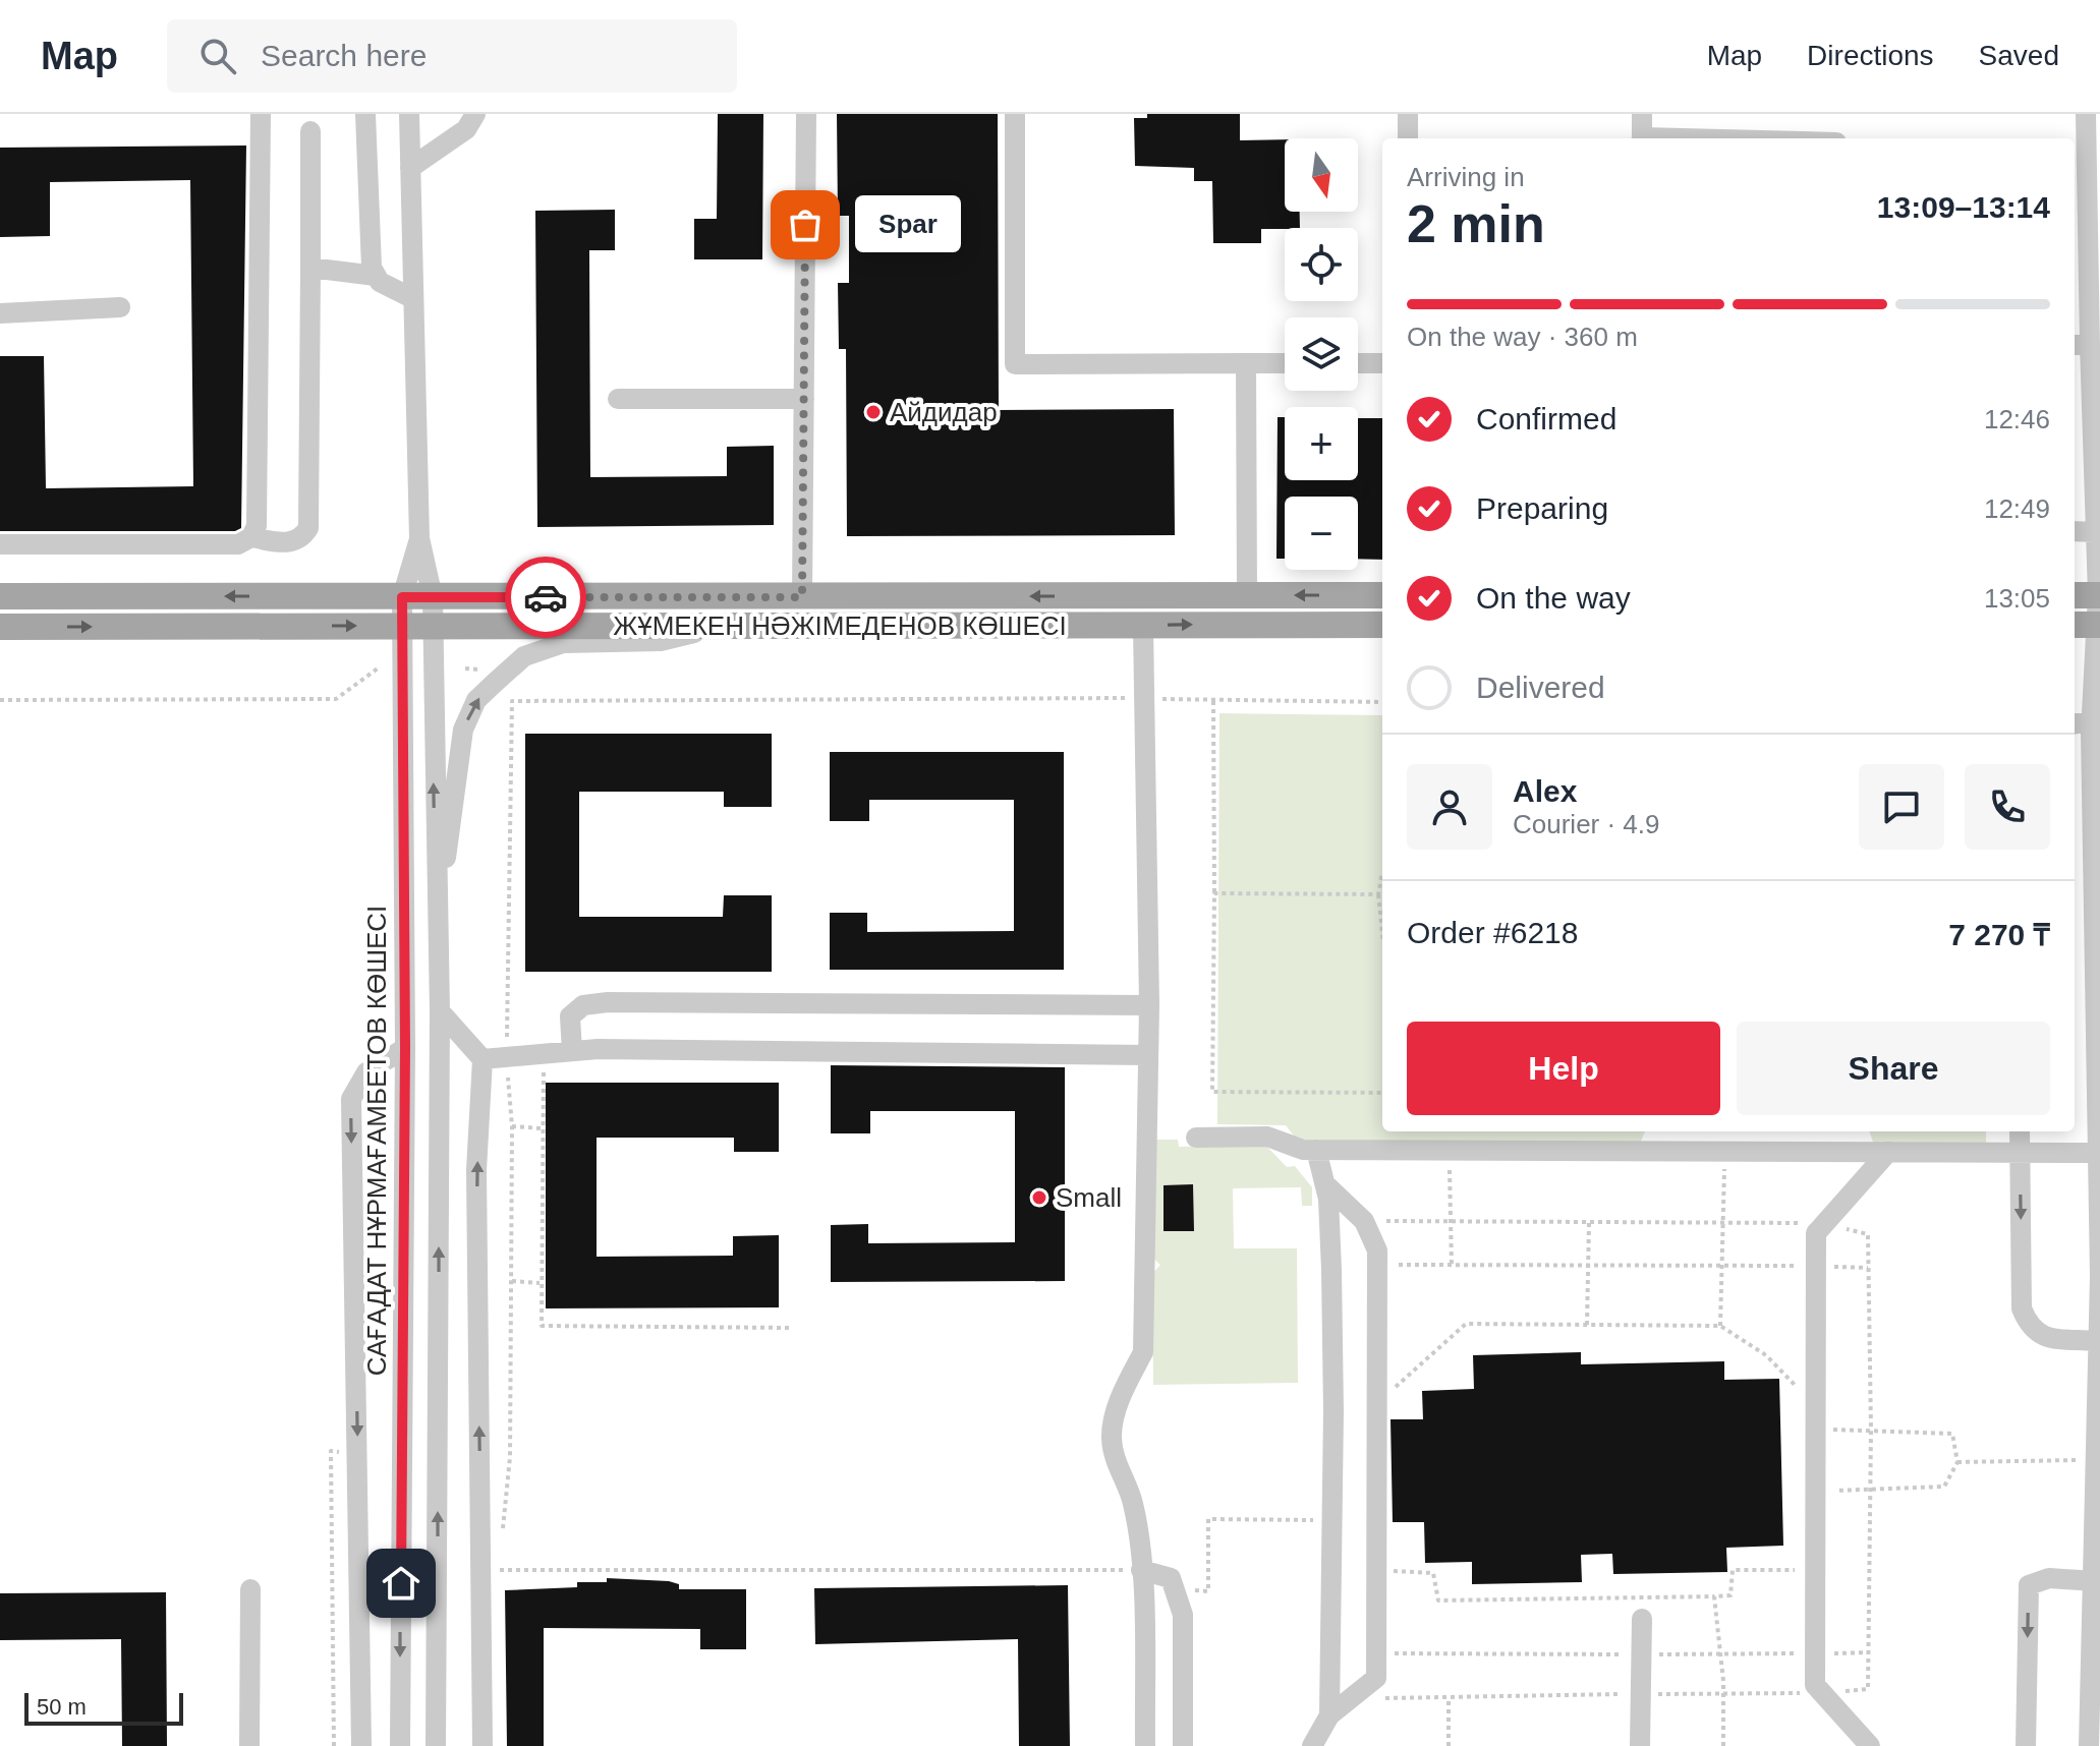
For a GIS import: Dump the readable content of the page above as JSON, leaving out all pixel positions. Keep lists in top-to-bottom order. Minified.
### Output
{"streets":{"main road":["ЖҰМЕКЕН НӘЖІМЕДЕНОВ КӨШЕСІ"],"street":["САҒАДАТ НҰРМАҒАМБЕТОВ КӨШЕСІ"]},"crossings":[["ЖҰМЕКЕН НӘЖІМЕДЕНОВ КӨШЕСІ","САҒАДАТ НҰРМАҒАМБЕТОВ КӨШЕСІ"]],"places":["Spar","Айдидар","Small"],"scale_bar":"50 m","north":"bottom","page":{"header":"Map","search":"Search here","nav":["Map","Directions","Saved"],"map_buttons":["+","−"],"heading":["2 min","Arriving in","13:09–13:14"],"panel":["Alex","Courier · 4.9","Order #6218","7 270 ₸"],"bubble":"Spar","bar":"On the way · 360 m","list":[["Confirmed","12:46"],["Preparing","12:49"],["On the way","13:05"],"Delivered"],"buttons":["Help","Share"],"scale":"50 m"}}
